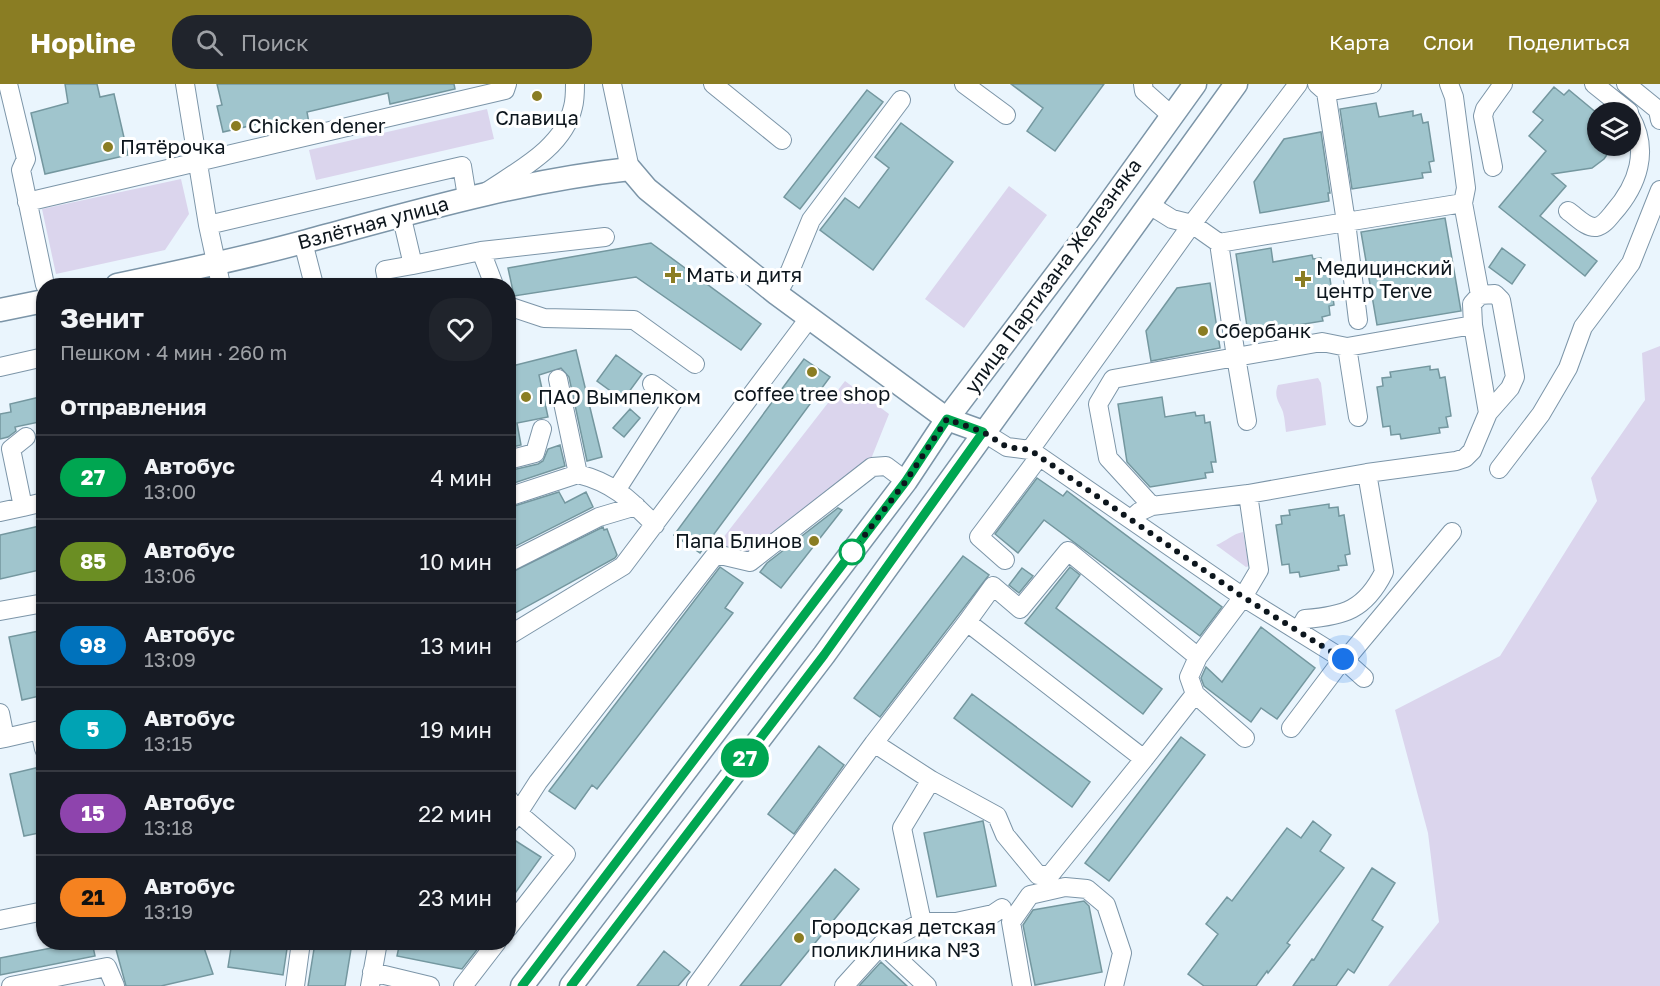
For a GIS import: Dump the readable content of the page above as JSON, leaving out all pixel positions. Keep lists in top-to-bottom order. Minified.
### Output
{"streets":{"main road":["Взлётная улица","улица Партизана Железняка"]},"places":{"other":["Славица","Chicken dener","Пятёрочка","Сбербанк","coffee tree shop","ПАО Вымпелком","Папа Блинов","Городская детская поликлиника №3"],"health":["Мать и дитя","Медицинский центр Terve"]},"lines":["bus line 27"],"page":{"header":"Hopline","search":"Поиск","nav":["Карта","Слои","Поделиться"],"on_map":"27","heading":[["Зенит","Пешком · 4 мин · 260 m"],"Отправления"],"list":[{"mark":"27","name":"Автобус","note":"13:00","value":"4 мин"},{"mark":"85","name":"Автобус","note":"13:06","value":"10 мин"},{"mark":"98","name":"Автобус","note":"13:09","value":"13 мин"},{"mark":"5","name":"Автобус","note":"13:15","value":"19 мин"},{"mark":"15","name":"Автобус","note":"13:18","value":"22 мин"},{"mark":"21","name":"Автобус","note":"13:19","value":"23 мин"}]}}
